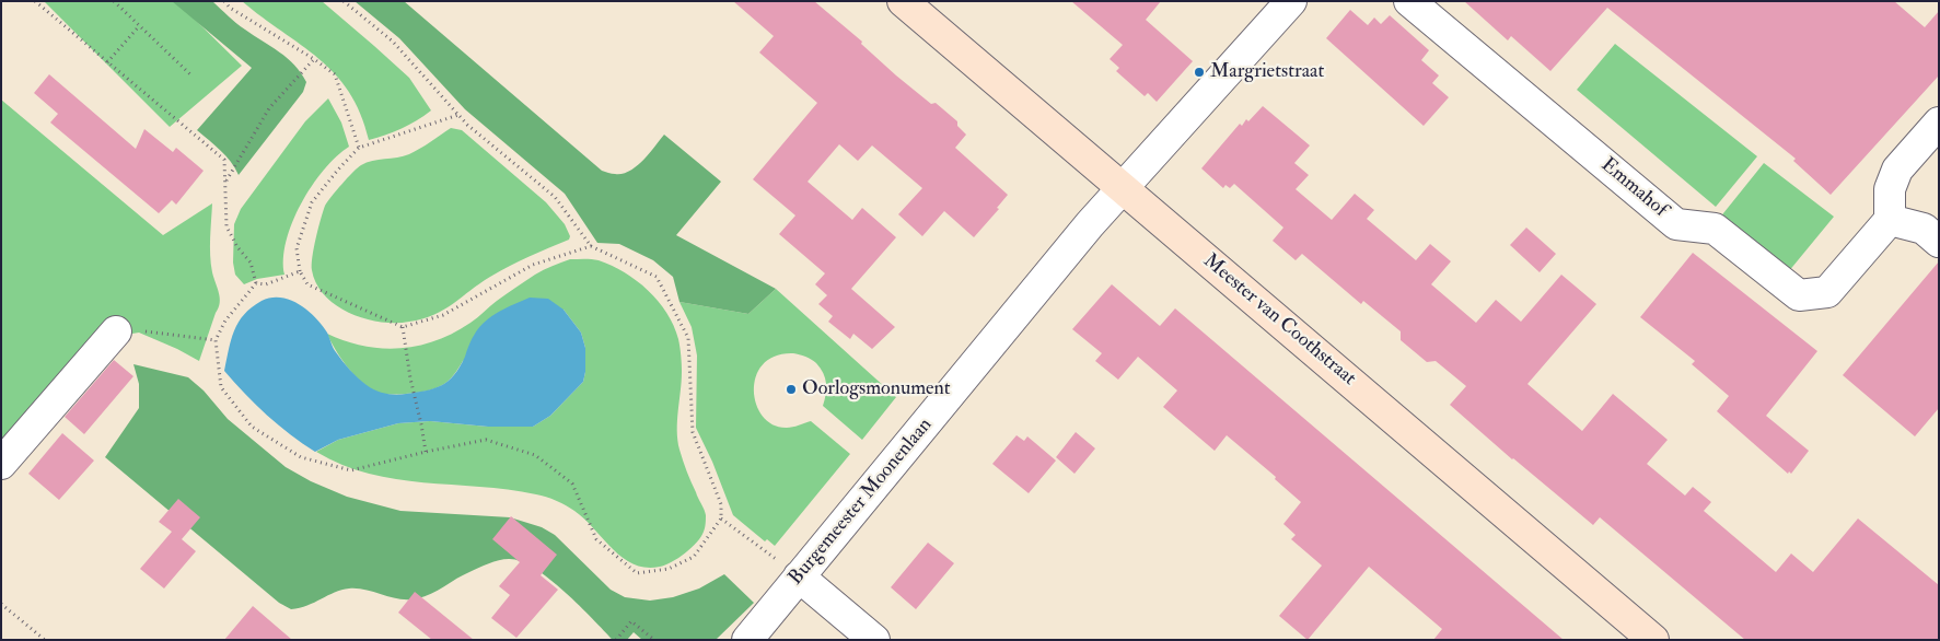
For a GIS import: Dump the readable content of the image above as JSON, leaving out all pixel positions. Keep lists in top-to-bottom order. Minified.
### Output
{"streets":{"street":["Emmahof","Meester van Coothstraat","Burgemeester Moonenlaan"]},"crossings":[["Meester van Coothstraat","Burgemeester Moonenlaan"]],"places":["Margrietstraat","Oorlogsmonument"]}
